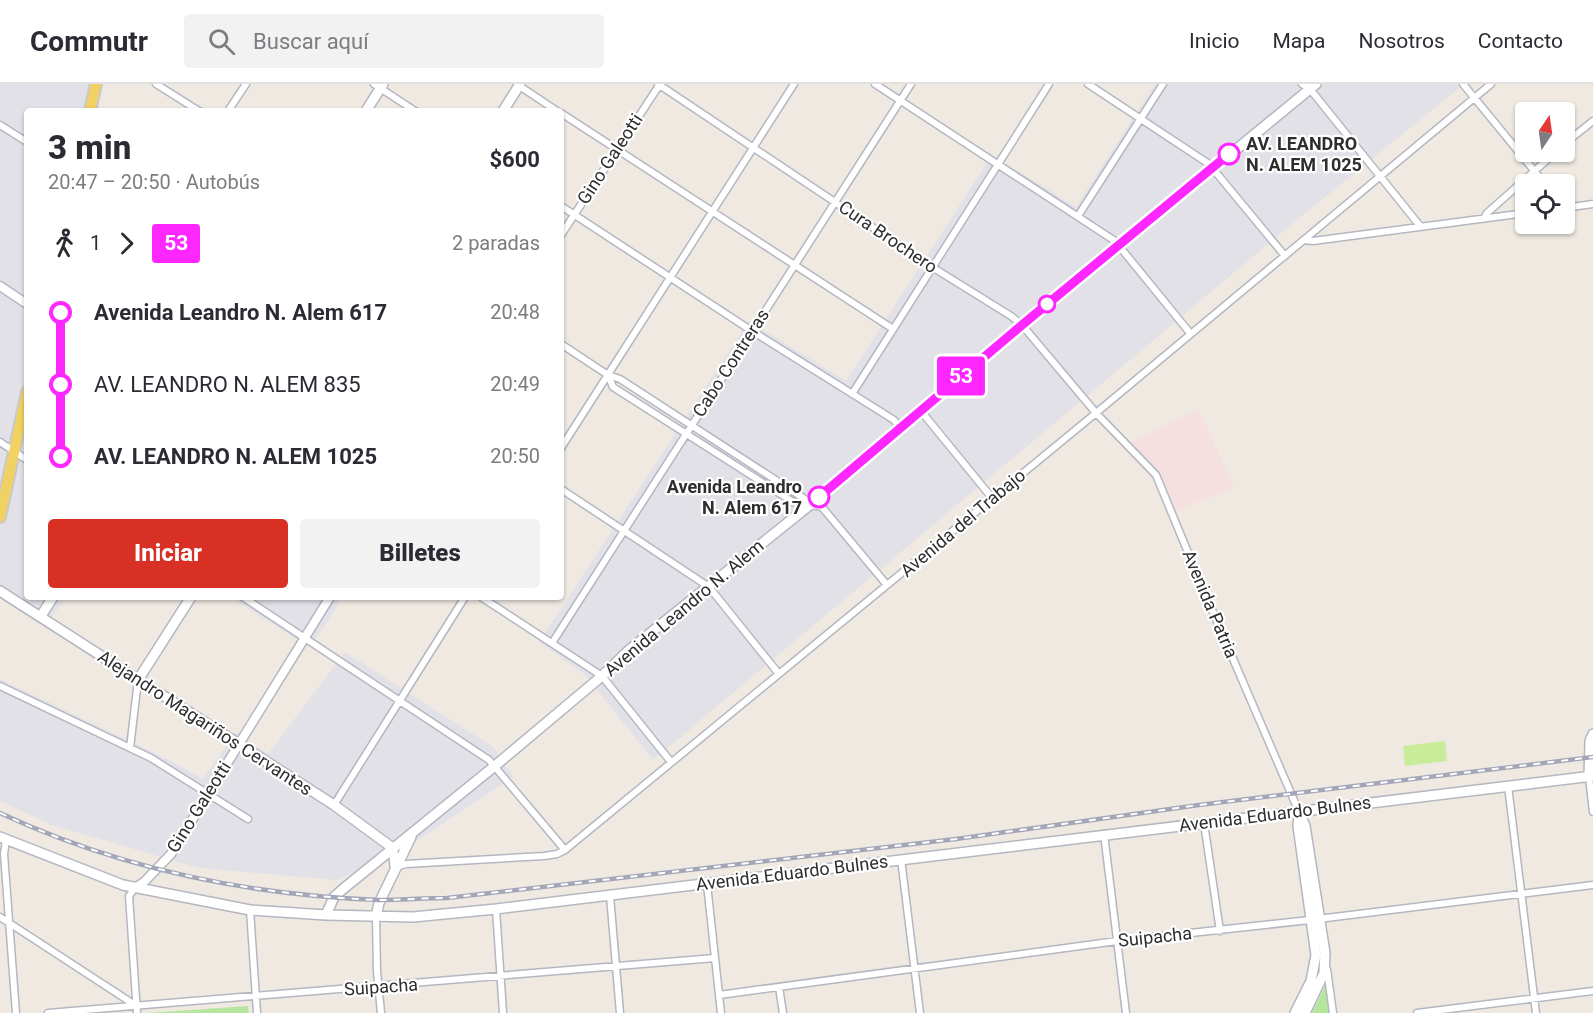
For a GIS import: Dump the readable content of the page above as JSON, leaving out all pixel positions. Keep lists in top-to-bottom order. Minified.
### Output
{"streets":{"main road":["Avenida Patria","Avenida Leandro N. Alem","Alejandro Magariños Cervantes","Avenida Eduardo Bulnes"],"street":["Gino Galeotti","Cura Brochero","Cabo Contreras","Avenida del Trabajo","Suipacha"]},"crossings":[["Gino Galeotti","Cura Brochero"],["Gino Galeotti","Alejandro Magariños Cervantes"],["Gino Galeotti","Avenida Eduardo Bulnes"],["Cura Brochero","Cabo Contreras"],["Cura Brochero","Avenida del Trabajo"],["Cura Brochero","Avenida Patria"],["Cura Brochero","Avenida Leandro N. Alem"],["Avenida del Trabajo","Avenida Patria"],["Avenida del Trabajo","Avenida Leandro N. Alem"],["Avenida Patria","Avenida Eduardo Bulnes"],["Avenida Patria","Suipacha"],["Avenida Leandro N. Alem","Alejandro Magariños Cervantes"],["Avenida Leandro N. Alem","Avenida Eduardo Bulnes"]],"places":["AV. LEANDRO N. ALEM 1025","Avenida Leandro N. Alem 617"],"lines":["bus line 53"],"north":"top","page":{"header":"Commutr","search":"Buscar aquí","nav":["Inicio","Mapa","Nosotros","Contacto"],"on_map":"53","heading":["3 min","20:47 – 20:50 · Autobús","$600"],"legs":["1","53","2 paradas"],"list":[{"name":"Avenida Leandro N. Alem 617","value":"20:48"},{"name":"AV. LEANDRO N. ALEM 835","value":"20:49"},{"name":"AV. LEANDRO N. ALEM 1025","value":"20:50"}],"buttons":["Iniciar","Billetes"]}}
